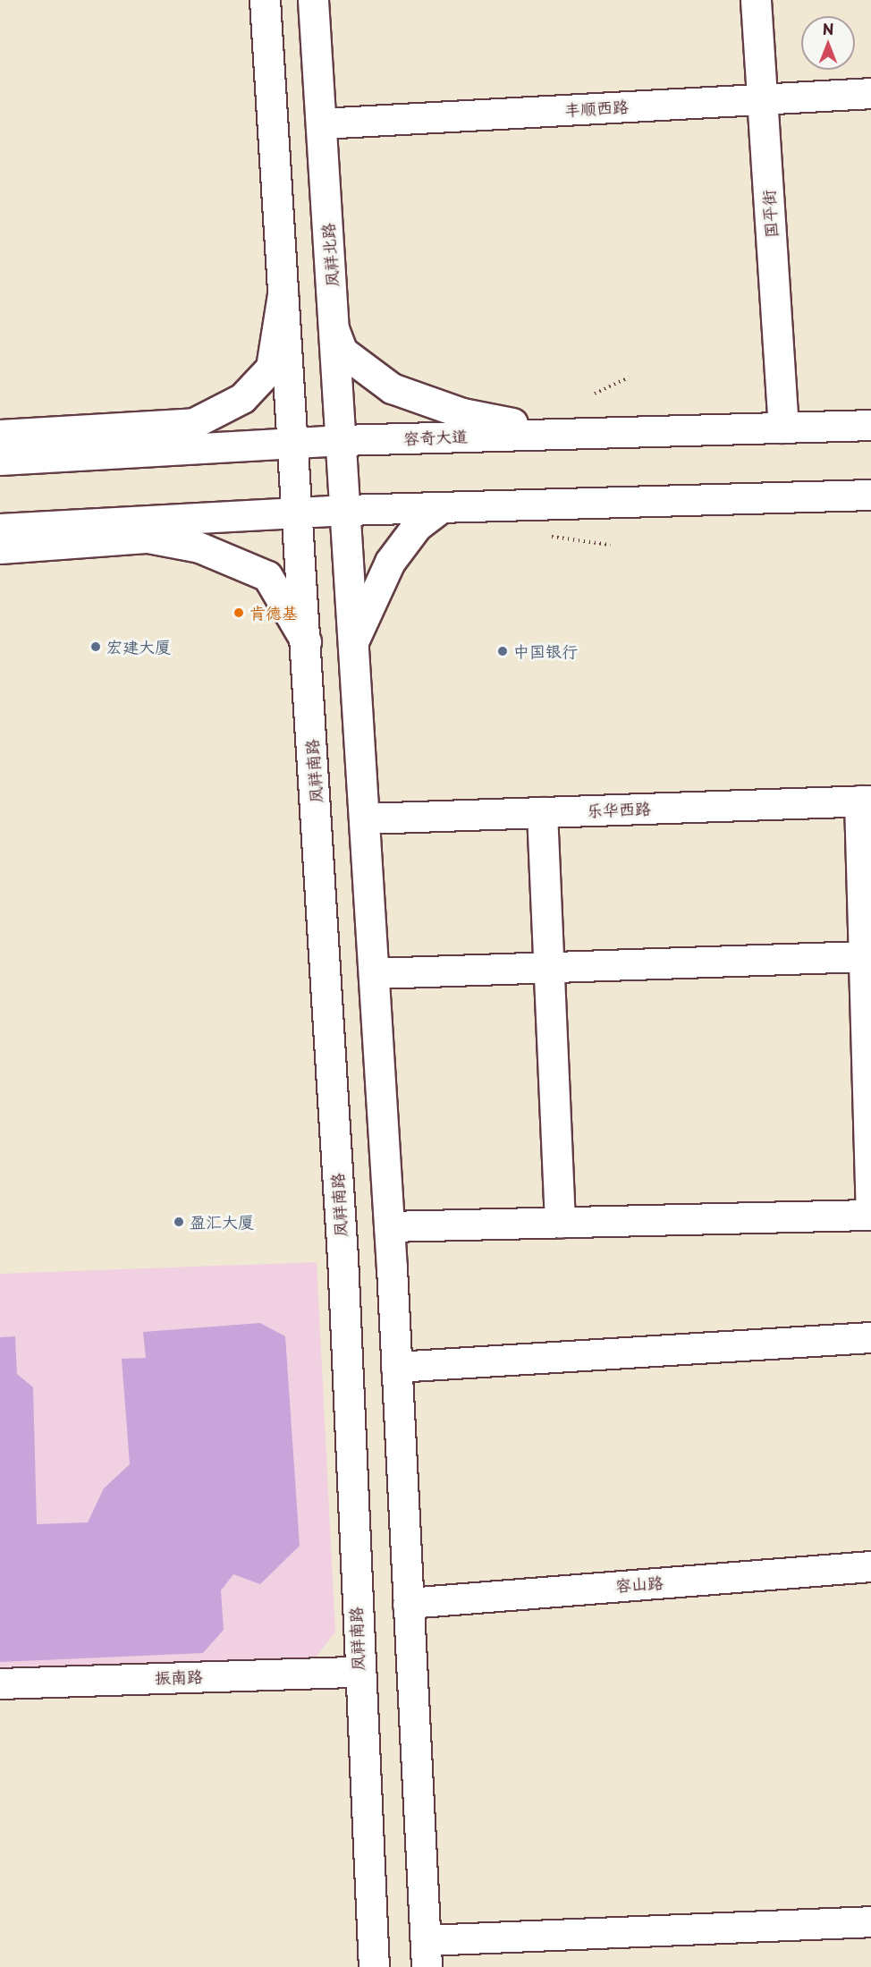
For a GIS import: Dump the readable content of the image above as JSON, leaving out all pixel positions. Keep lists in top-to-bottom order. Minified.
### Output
{"streets":{"street":["丰顺西路","国平街","凤祥北路","容奇大道","凤祥南路","乐华西路","容山路","振南路"]},"crossings":[["丰顺西路","国平街"],["丰顺西路","凤祥北路"],["国平街","容奇大道"],["凤祥北路","容奇大道"],["容奇大道","凤祥南路"],["凤祥南路","振南路"]],"places":["肯德基","宏建大厦","中国银行","盈汇大厦"],"north":"top"}
